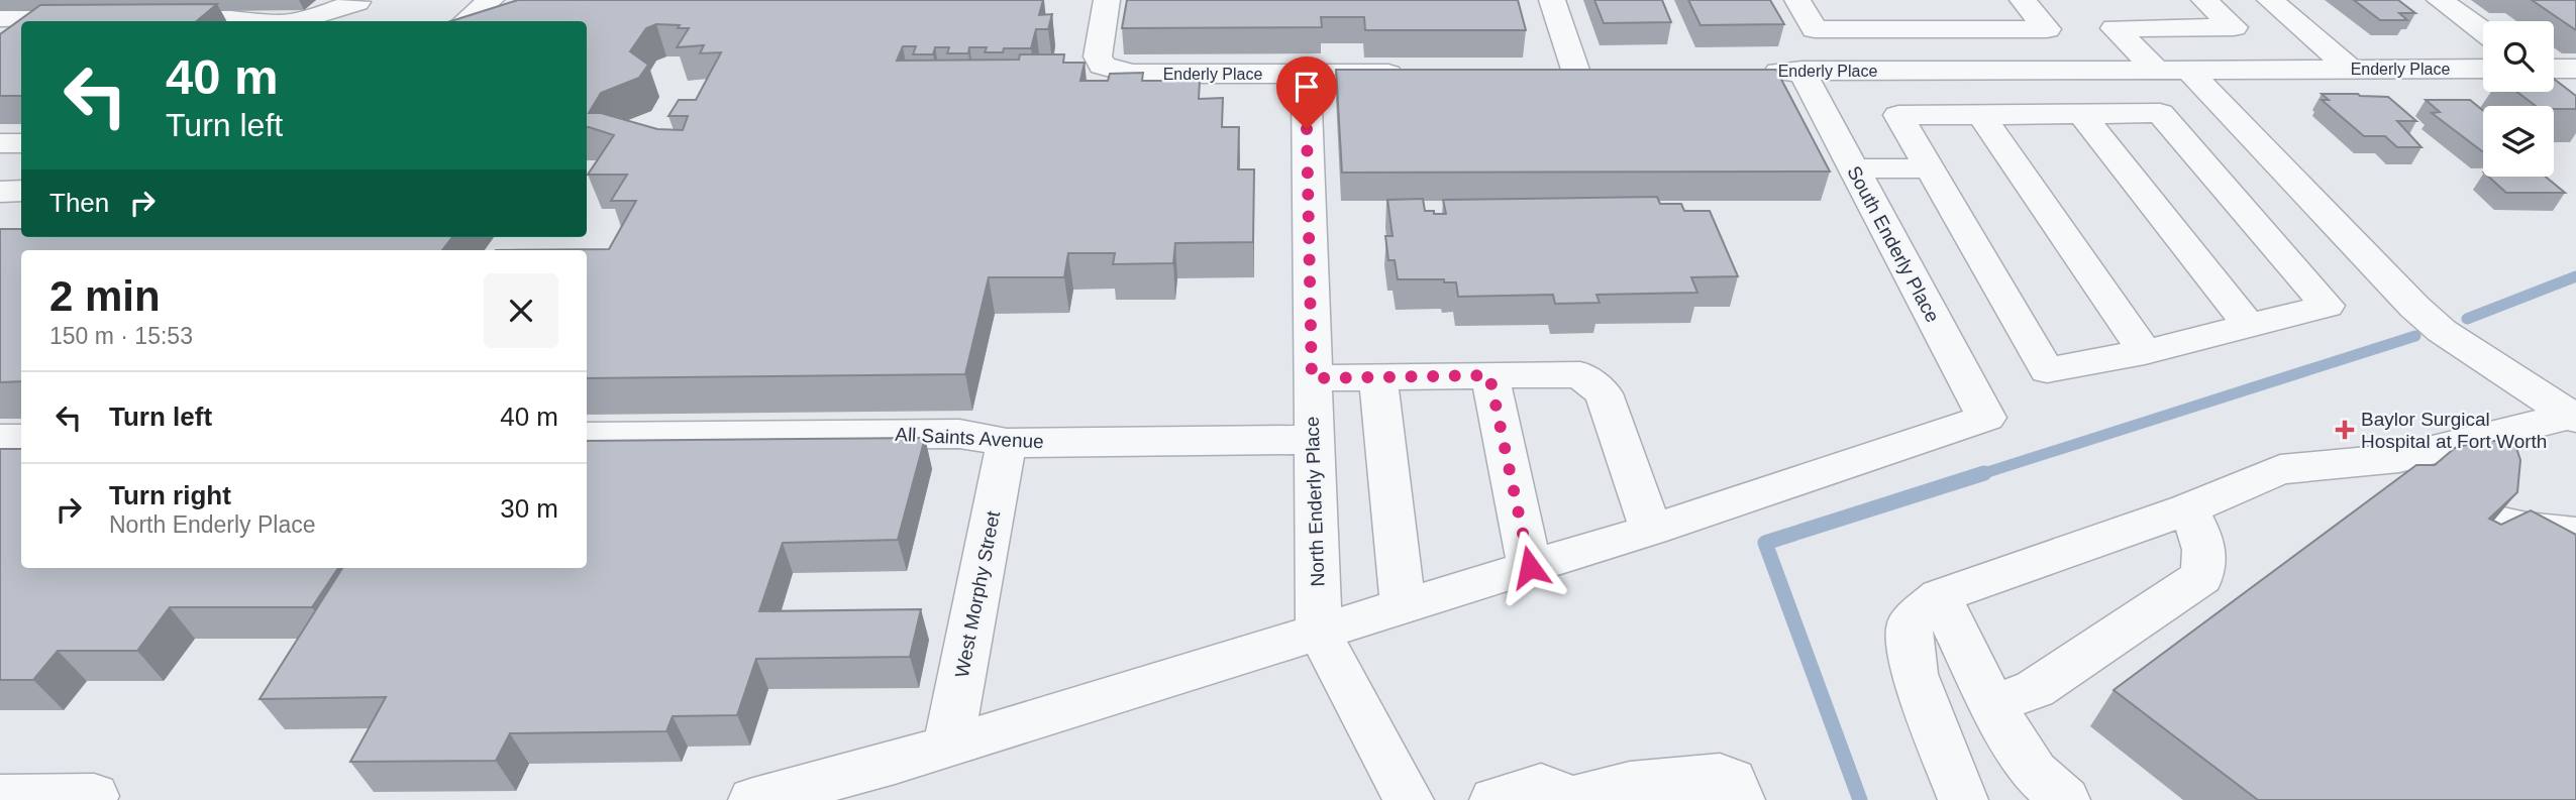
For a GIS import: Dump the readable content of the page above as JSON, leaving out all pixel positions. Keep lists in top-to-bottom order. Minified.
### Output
{"streets":{"street":["Enderly Place","South Enderly Place","All Saints Avenue","North Enderly Place","West Morphy Street"]},"crossings":[["Enderly Place","South Enderly Place"],["Enderly Place","North Enderly Place"],["All Saints Avenue","North Enderly Place"],["All Saints Avenue","West Morphy Street"]],"places":{"health":["Baylor Surgical Hospital at Fort Worth"]},"page":{"turn":["40 m","Turn left"],"then":"Then","heading":["2 min","150 m · 15:53"],"list":[{"name":"Turn left","value":"40 m"},{"name":"Turn right","note":"North Enderly Place","value":"30 m"}]}}
